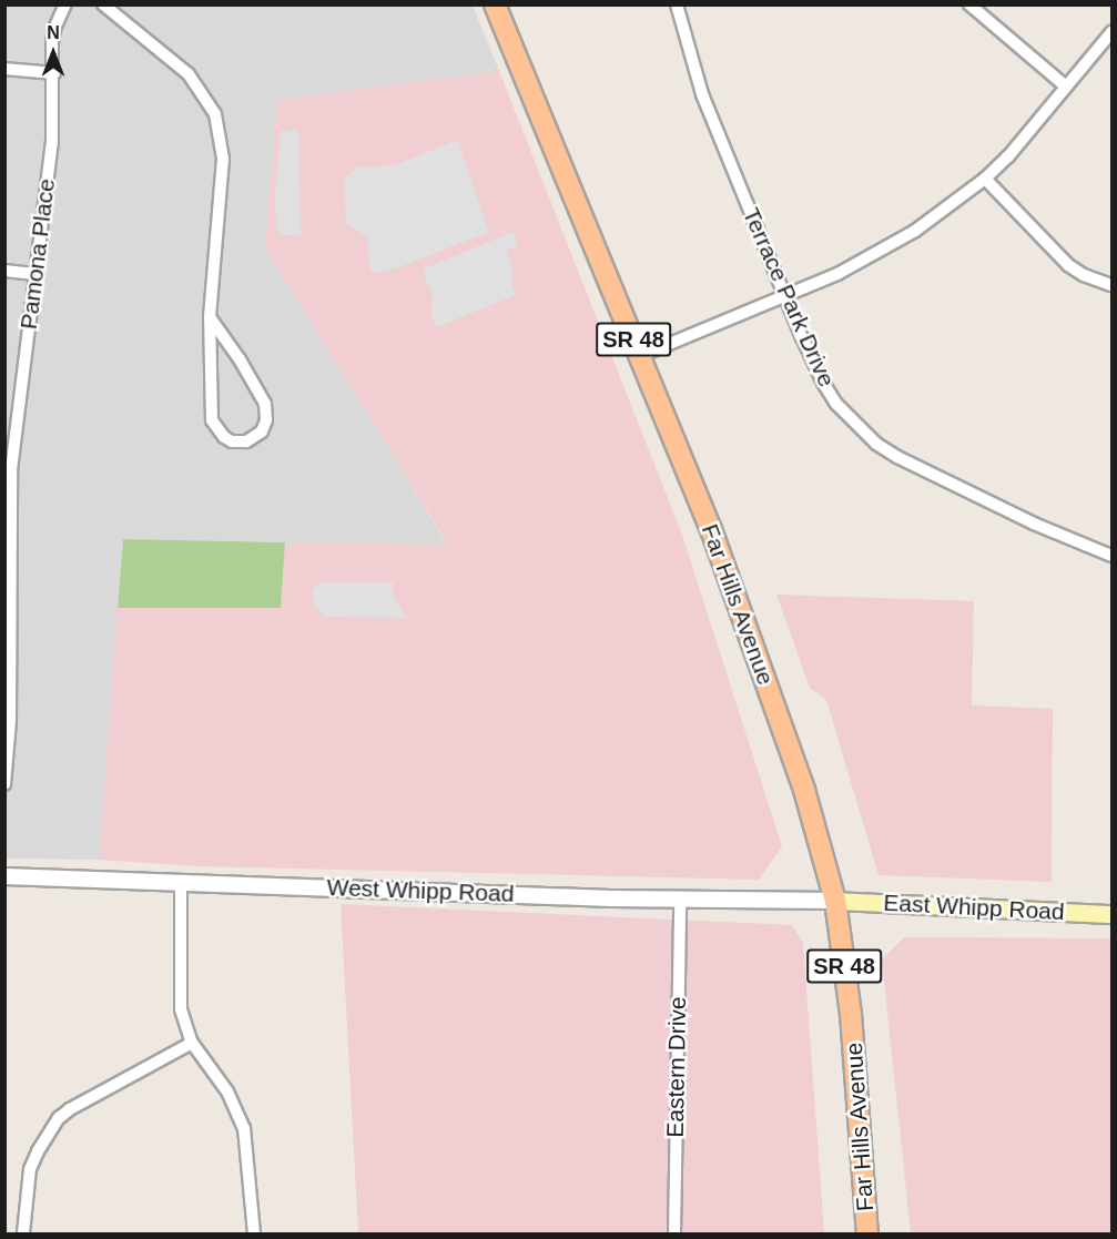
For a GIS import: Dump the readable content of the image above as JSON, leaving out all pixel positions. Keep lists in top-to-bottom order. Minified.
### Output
{"streets":{"main road":["SR 48","Far Hills Avenue","East Whipp Road"],"street":["Pamona Place","Terrace Park Drive","West Whipp Road","Eastern Drive"]},"crossings":[["Far Hills Avenue","West Whipp Road"],["Far Hills Avenue","East Whipp Road"],["West Whipp Road","East Whipp Road"],["West Whipp Road","Eastern Drive"]],"north":"top"}
